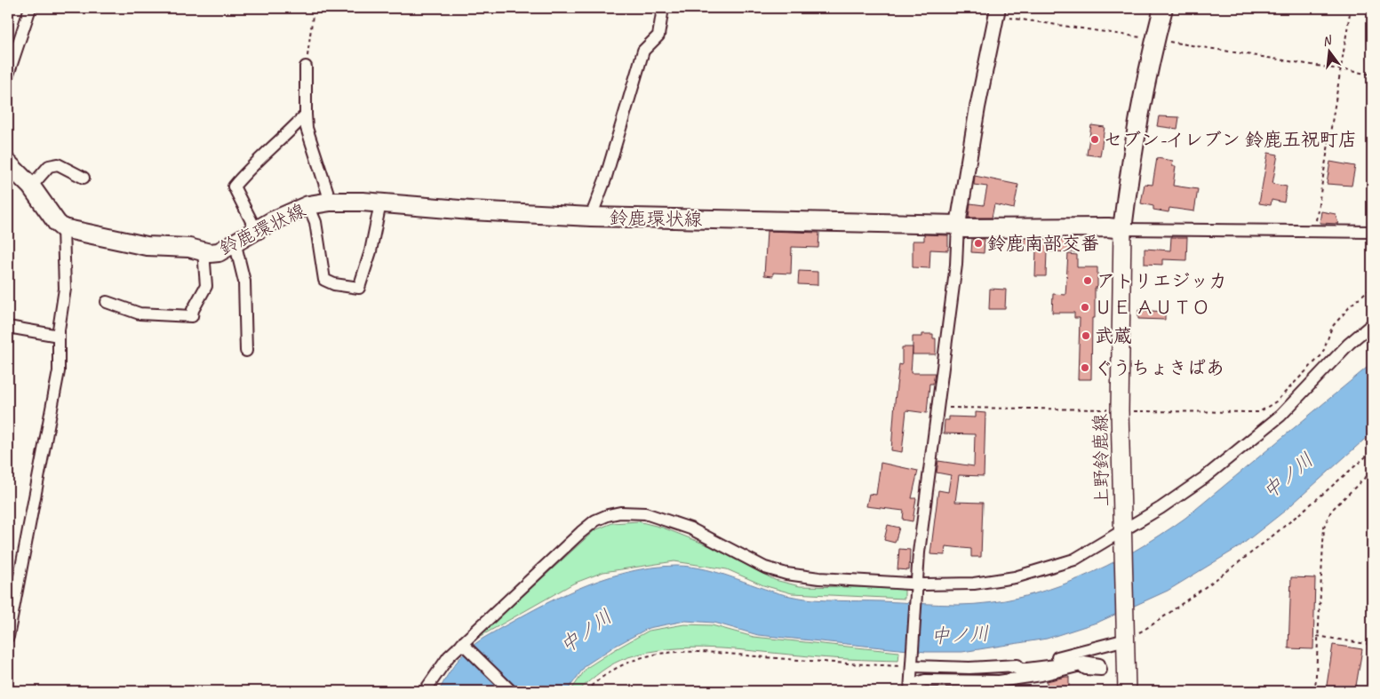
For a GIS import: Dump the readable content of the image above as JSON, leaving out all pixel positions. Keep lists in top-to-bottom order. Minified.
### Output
{"streets":{"main road":["鈴鹿環状線","上野鈴鹿線"]},"crossings":[["鈴鹿環状線","上野鈴鹿線"]],"water":["中ノ川"],"places":["セブン-イレブン 鈴鹿五祝町店","鈴鹿南部交番","アトリエジッカ","ＵＥ ＡＵＴＯ","武蔵","ぐうちょきぱあ"],"north":"top"}
